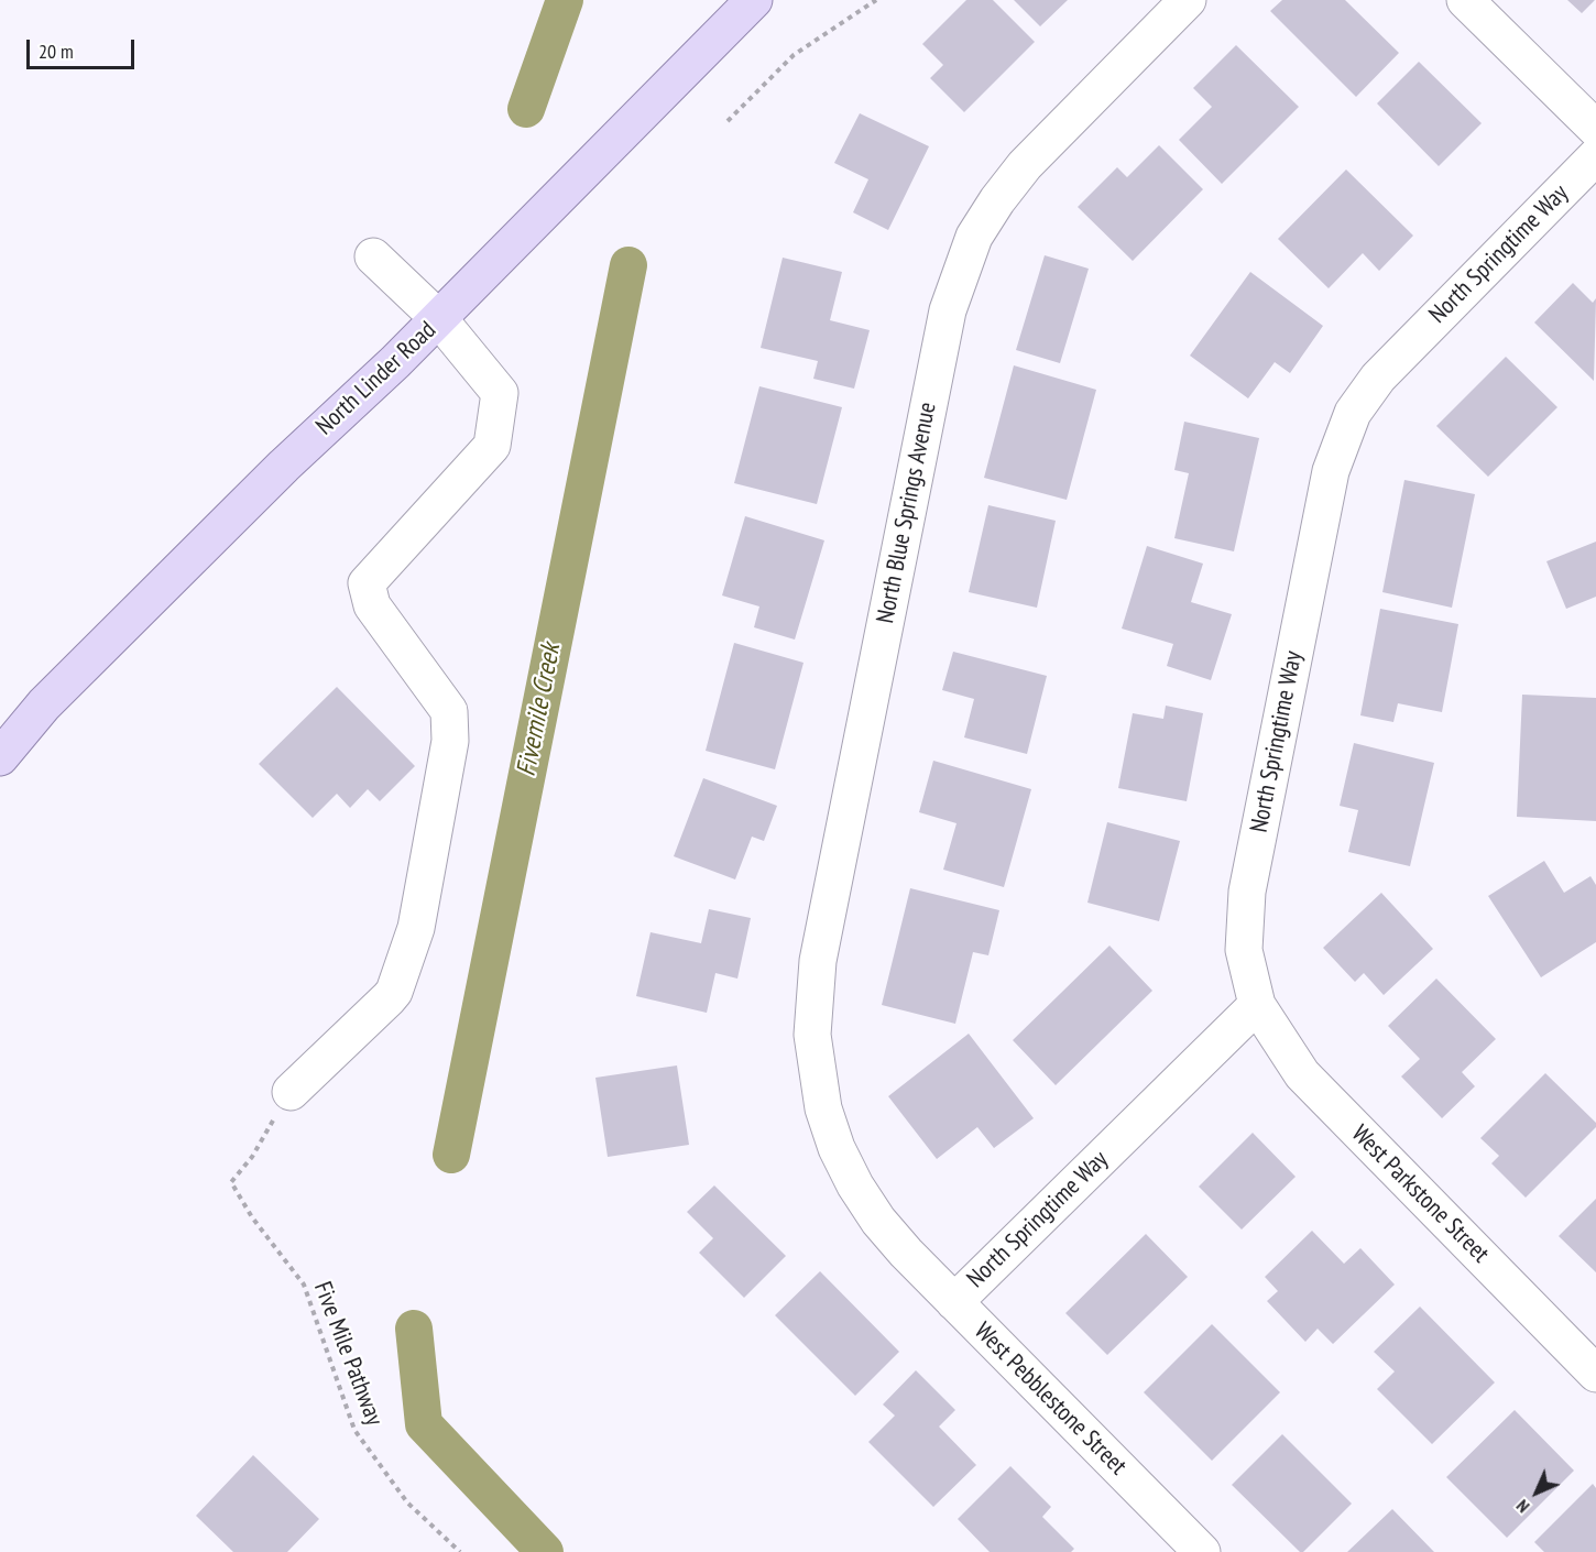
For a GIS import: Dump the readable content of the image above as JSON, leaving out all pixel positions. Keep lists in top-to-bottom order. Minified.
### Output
{"streets":{"main road":["North Linder Road"],"street":["North Springtime Way","North Blue Springs Avenue","West Parkstone Street","West Pebblestone Street"],"path":["Five Mile Pathway"]},"crossings":[["North Springtime Way","West Parkstone Street"],["North Springtime Way","West Pebblestone Street"],["North Blue Springs Avenue","West Pebblestone Street"]],"water":["Fivemile Creek"],"scale_bar":"20 m","north":"bottom left"}
